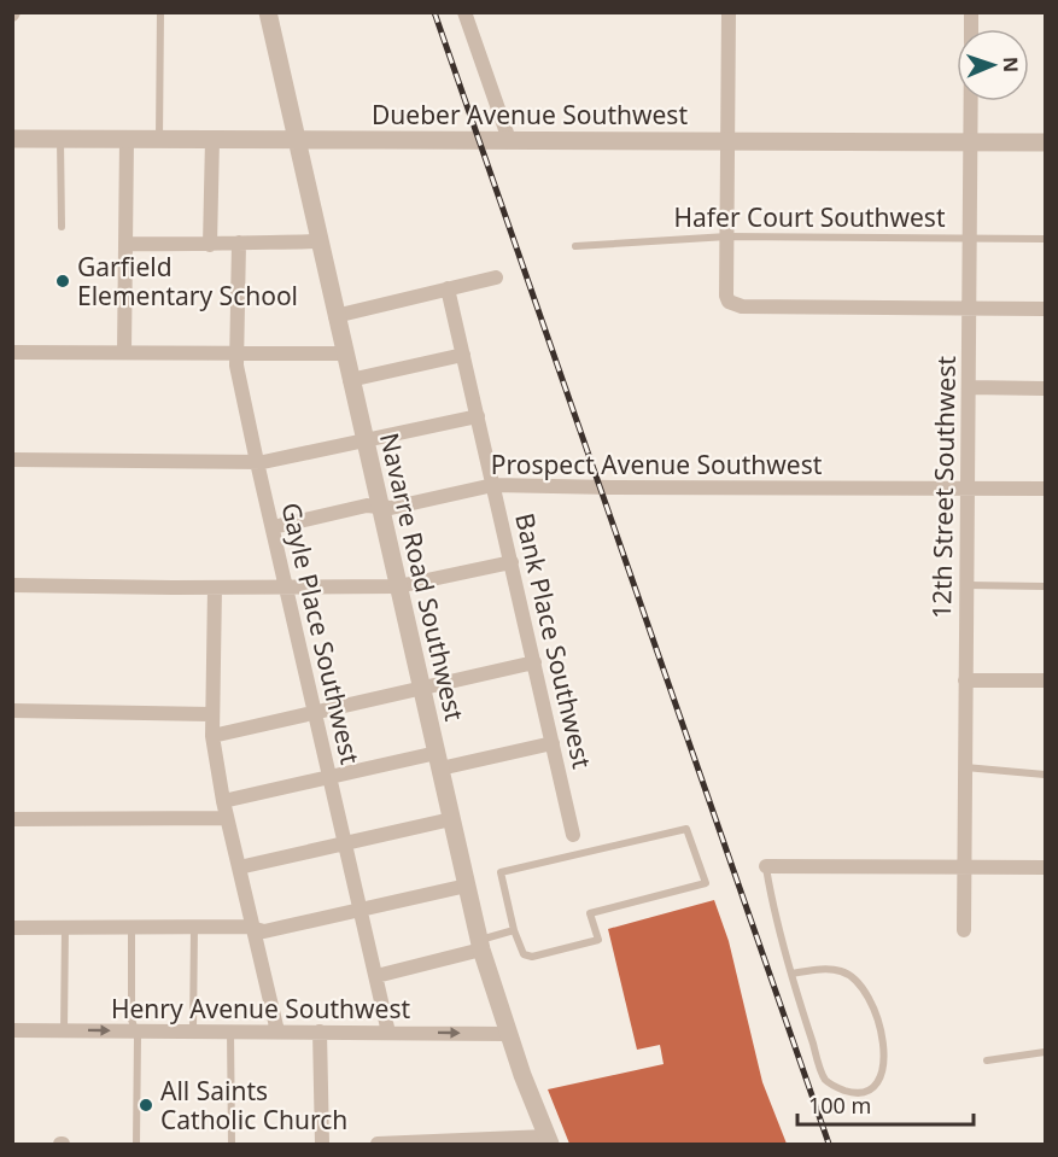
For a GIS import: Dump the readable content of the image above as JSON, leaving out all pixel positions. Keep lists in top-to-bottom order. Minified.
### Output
{"streets":{"street":["Dueber Avenue Southwest","Prospect Avenue Southwest","12th Street Southwest","Navarre Road Southwest","Gayle Place Southwest","Bank Place Southwest","Henry Avenue Southwest"],"lane":["Hafer Court Southwest"]},"crossings":[["Dueber Avenue Southwest","12th Street Southwest"],["Dueber Avenue Southwest","Navarre Road Southwest"],["Hafer Court Southwest","12th Street Southwest"],["Prospect Avenue Southwest","12th Street Southwest"],["Prospect Avenue Southwest","Navarre Road Southwest"],["Prospect Avenue Southwest","Gayle Place Southwest"],["Prospect Avenue Southwest","Bank Place Southwest"],["Navarre Road Southwest","Henry Avenue Southwest"],["Gayle Place Southwest","Henry Avenue Southwest"]],"places":["Garfield Elementary School","All Saints Catholic Church"],"scale_bar":"100 m","north":"right"}
